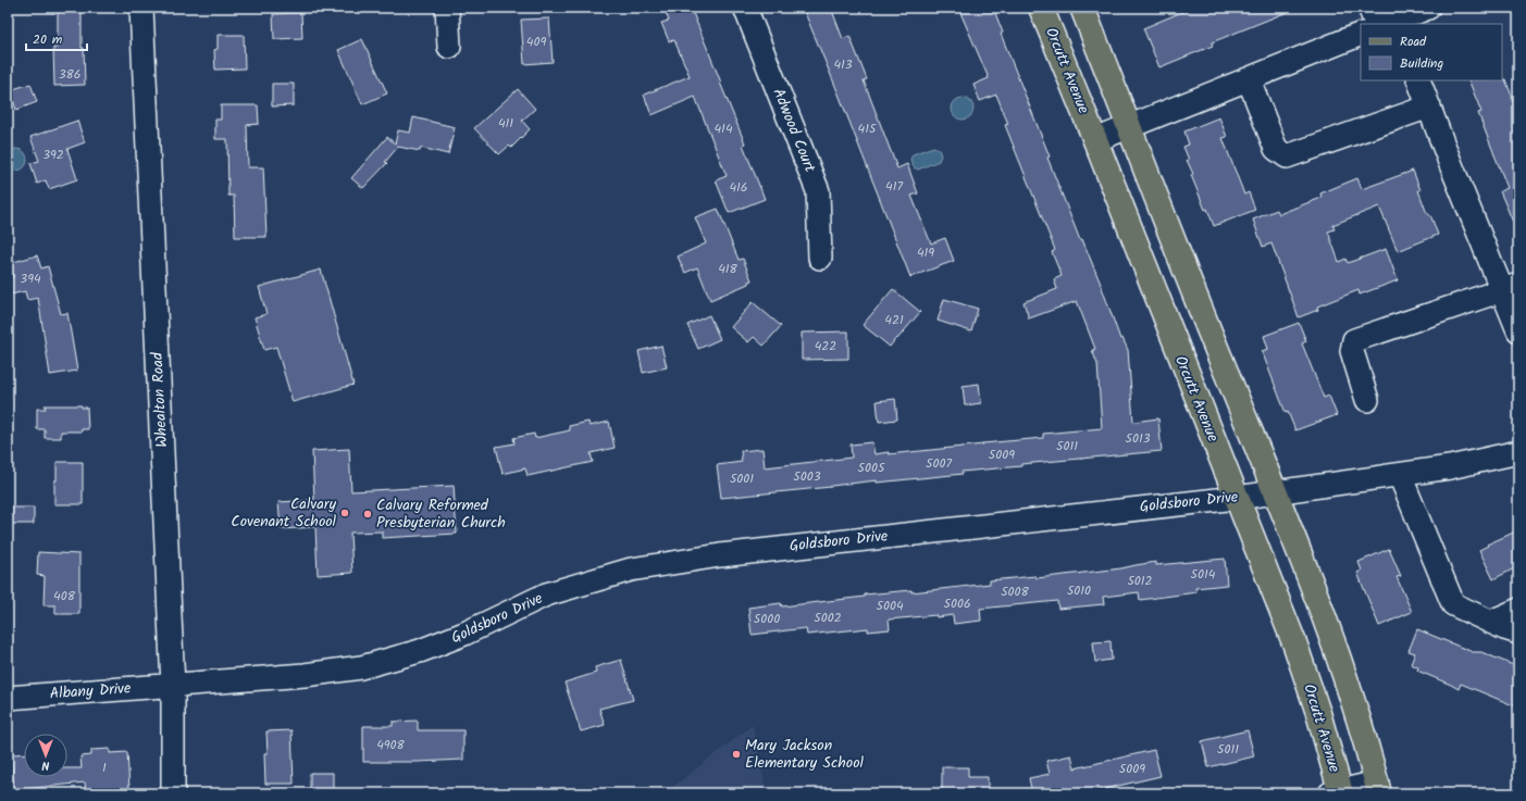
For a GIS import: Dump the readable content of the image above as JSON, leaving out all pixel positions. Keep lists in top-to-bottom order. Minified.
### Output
{"streets":{"main road":["Orcutt Avenue"],"street":["Adwood Court","Whealton Road","Goldsboro Drive","Albany Drive"]},"crossings":[["Orcutt Avenue","Goldsboro Drive"],["Whealton Road","Goldsboro Drive"],["Whealton Road","Albany Drive"],["Goldsboro Drive","Albany Drive"]],"places":["Calvary Covenant School","Calvary Reformed Presbyterian Church","Mary Jackson Elementary School"],"house_numbers":["409","413","386","411","414","415","392","417","416","419","418","394","421","422","5013","5011","5009","5007","5005","5003","5001","5014","5012","5010","5008","408","5006","5004","5002","5000","4908","5011","1","5009"],"legend":["Road","Building"],"scale_bar":"20 m","north":"bottom"}
